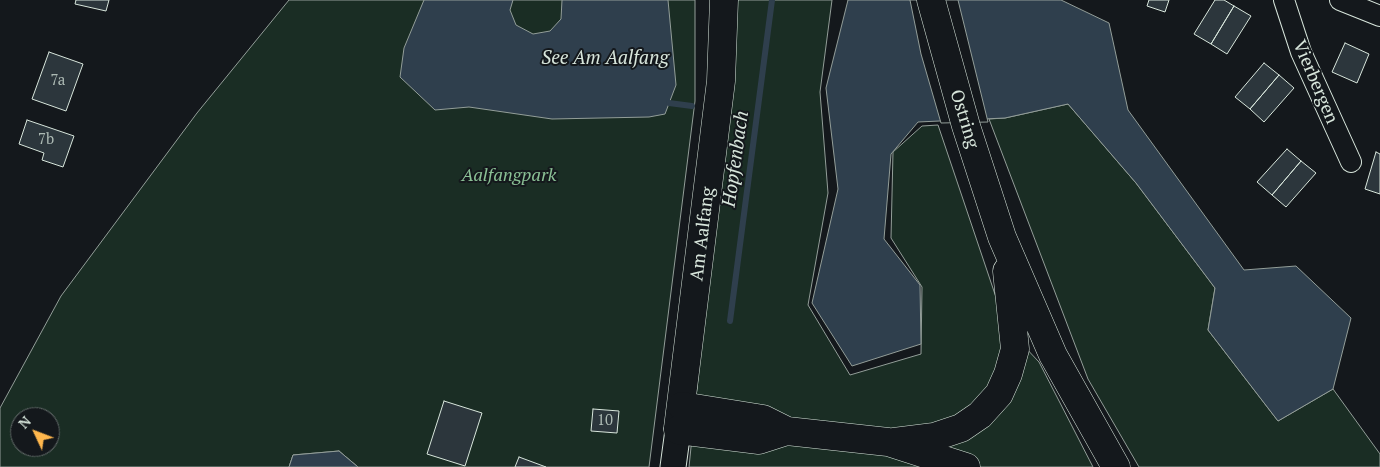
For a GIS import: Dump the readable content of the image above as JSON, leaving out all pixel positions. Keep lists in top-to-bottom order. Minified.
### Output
{"streets":{"main road":["Ostring","Am Aalfang"],"street":["Vierbergen"]},"water":["See Am Aalfang","Hopfenbach"],"parks":["Aalfangpark"],"house_numbers":["7a","7b","10"],"north":"top left"}
